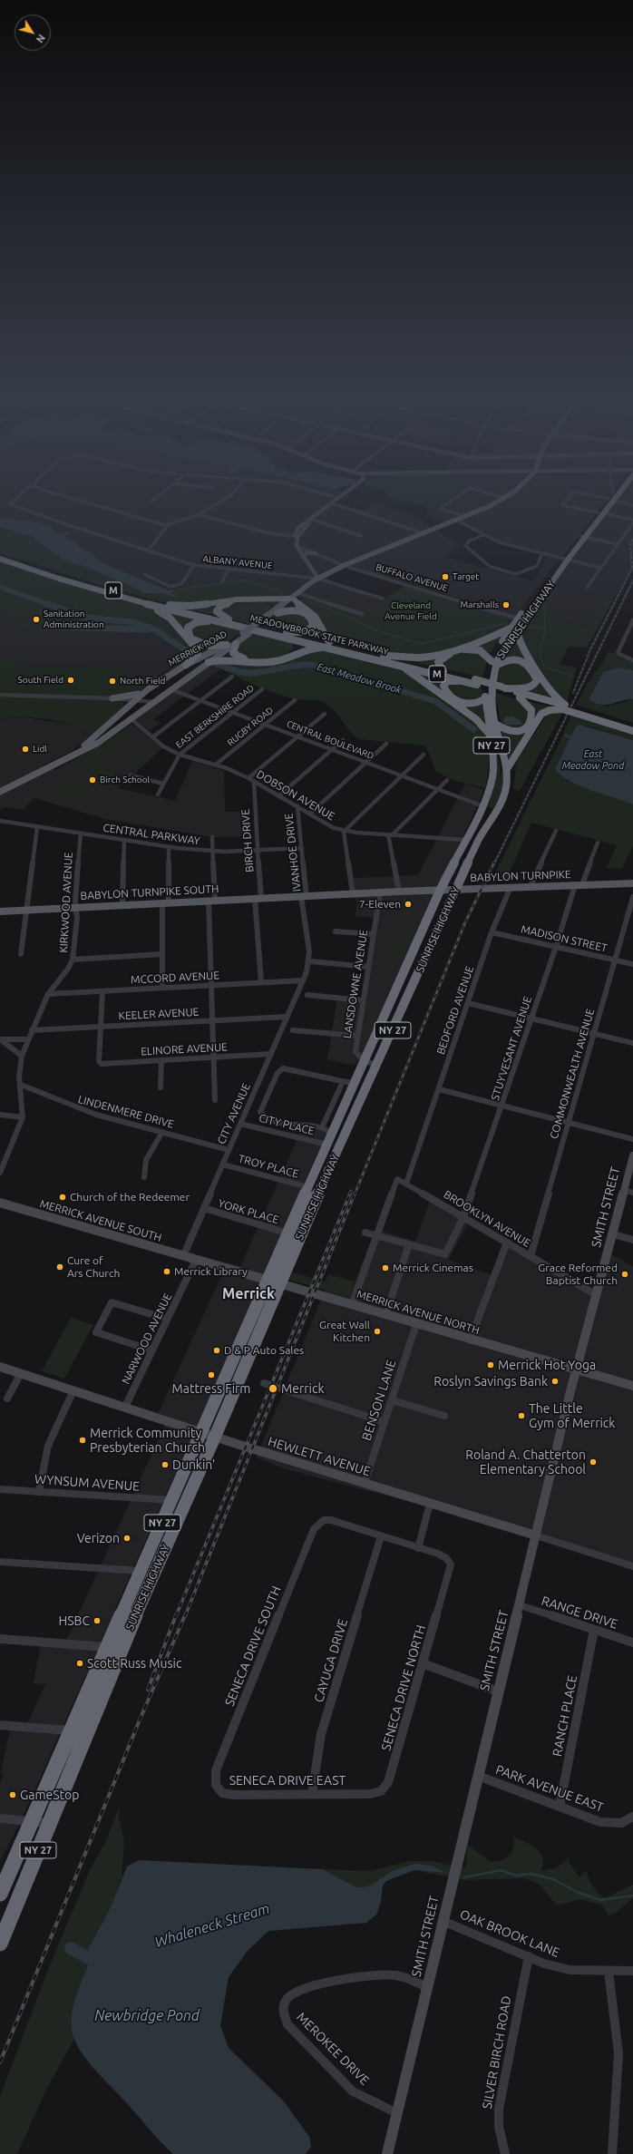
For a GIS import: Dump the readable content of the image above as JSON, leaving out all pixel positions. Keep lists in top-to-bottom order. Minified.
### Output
{"streets":{"highway":["M","SUNRISE HIGHWAY","MEADOWBROOK STATE PARKWAY","NY 27"],"main road":["MERRICK ROAD","BABYLON TURNPIKE","BABYLON TURNPIKE SOUTH"],"street":["ALBANY AVENUE","BUFFALO AVENUE","EAST BERKSHIRE ROAD","RUGBY ROAD","CENTRAL BOULEVARD","DOBSON AVENUE","CENTRAL PARKWAY","BIRCH DRIVE","IVANHOE DRIVE","KIRKWOOD AVENUE","MADISON STREET","MCCORD AVENUE","LANSDOWNE AVENUE","BEDFORD AVENUE","KEELER AVENUE","STUYVESANT AVENUE","ELINORE AVENUE","COMMONWEALTH AVENUE","LINDENMERE DRIVE","CITY AVENUE","CITY PLACE","TROY PLACE","SMITH STREET","YORK PLACE","BROOKLYN AVENUE","MERRICK AVENUE SOUTH","MERRICK AVENUE NORTH","NARWOOD AVENUE","BENSON LANE","HEWLETT AVENUE","WYNSUM AVENUE","RANGE DRIVE","SENECA DRIVE SOUTH","CAYUGA DRIVE","SENECA DRIVE NORTH","RANCH PLACE","SENECA DRIVE EAST","PARK AVENUE EAST","OAK BROOK LANE","MEROKEE DRIVE","SILVER BIRCH ROAD"]},"crossings":[["ALBANY AVENUE","MERRICK ROAD"],["BUFFALO AVENUE","SUNRISE HIGHWAY"],["BUFFALO AVENUE","MERRICK ROAD"],["SUNRISE HIGHWAY","CENTRAL BOULEVARD"],["SUNRISE HIGHWAY","DOBSON AVENUE"],["SUNRISE HIGHWAY","BABYLON TURNPIKE"],["SUNRISE HIGHWAY","LANSDOWNE AVENUE"],["SUNRISE HIGHWAY","CITY PLACE"],["SUNRISE HIGHWAY","TROY PLACE"],["SUNRISE HIGHWAY","YORK PLACE"],["SUNRISE HIGHWAY","MERRICK AVENUE NORTH"],["SUNRISE HIGHWAY","HEWLETT AVENUE"],["SUNRISE HIGHWAY","WYNSUM AVENUE"],["MERRICK ROAD","CENTRAL BOULEVARD"],["MERRICK ROAD","DOBSON AVENUE"],["EAST BERKSHIRE ROAD","CENTRAL BOULEVARD"],["EAST BERKSHIRE ROAD","DOBSON AVENUE"],["RUGBY ROAD","CENTRAL BOULEVARD"],["RUGBY ROAD","DOBSON AVENUE"],["DOBSON AVENUE","BIRCH DRIVE"],["DOBSON AVENUE","IVANHOE DRIVE"],["CENTRAL PARKWAY","BIRCH DRIVE"],["CENTRAL PARKWAY","IVANHOE DRIVE"],["CENTRAL PARKWAY","KIRKWOOD AVENUE"],["BIRCH DRIVE","BABYLON TURNPIKE SOUTH"],["BIRCH DRIVE","MCCORD AVENUE"],["IVANHOE DRIVE","BABYLON TURNPIKE"],["IVANHOE DRIVE","BABYLON TURNPIKE SOUTH"],["IVANHOE DRIVE","CITY AVENUE"],["BABYLON TURNPIKE","BABYLON TURNPIKE SOUTH"],["BABYLON TURNPIKE","LANSDOWNE AVENUE"],["BABYLON TURNPIKE","BEDFORD AVENUE"],["BABYLON TURNPIKE","STUYVESANT AVENUE"],["BABYLON TURNPIKE SOUTH","KIRKWOOD AVENUE"],["KIRKWOOD AVENUE","MCCORD AVENUE"],["KIRKWOOD AVENUE","KEELER AVENUE"],["KIRKWOOD AVENUE","LINDENMERE DRIVE"],["MADISON STREET","BEDFORD AVENUE"],["MADISON STREET","STUYVESANT AVENUE"],["MADISON STREET","COMMONWEALTH AVENUE"],["MCCORD AVENUE","CITY AVENUE"],["BEDFORD AVENUE","BROOKLYN AVENUE"],["KEELER AVENUE","ELINORE AVENUE"],["KEELER AVENUE","CITY AVENUE"],["STUYVESANT AVENUE","BROOKLYN AVENUE"],["ELINORE AVENUE","CITY AVENUE"],["COMMONWEALTH AVENUE","BROOKLYN AVENUE"],["LINDENMERE DRIVE","CITY AVENUE"],["CITY AVENUE","CITY PLACE"],["CITY AVENUE","TROY PLACE"],["CITY AVENUE","YORK PLACE"],["CITY AVENUE","MERRICK AVENUE SOUTH"],["SMITH STREET","BROOKLYN AVENUE"],["SMITH STREET","MERRICK AVENUE NORTH"],["SMITH STREET","HEWLETT AVENUE"],["SMITH STREET","RANGE DRIVE"],["SMITH STREET","PARK AVENUE EAST"],["SMITH STREET","OAK BROOK LANE"],["SMITH STREET","MEROKEE DRIVE"],["MERRICK AVENUE SOUTH","MERRICK AVENUE NORTH"],["MERRICK AVENUE SOUTH","NARWOOD AVENUE"],["MERRICK AVENUE NORTH","NARWOOD AVENUE"],["MERRICK AVENUE NORTH","BENSON LANE"],["NARWOOD AVENUE","HEWLETT AVENUE"],["BENSON LANE","HEWLETT AVENUE"],["RANGE DRIVE","RANCH PLACE"],["SENECA DRIVE SOUTH","CAYUGA DRIVE"],["SENECA DRIVE SOUTH","SENECA DRIVE EAST"],["CAYUGA DRIVE","SENECA DRIVE EAST"],["SENECA DRIVE NORTH","SENECA DRIVE EAST"],["RANCH PLACE","PARK AVENUE EAST"],["OAK BROOK LANE","SILVER BIRCH ROAD"]],"districts":["Merrick"],"water":["East Meadow Brook","East Meadow Pond","Whaleneck Stream","Newbridge Pond"],"parks":["Cleveland Avenue Field"],"places":["Target","Marshalls","Sanitation Administration","South Field","North Field","Lidl","Birch School","7-Eleven","Church of the Redeemer","Cure of Ars Church","Merrick Cinemas","Merrick Library","Grace Reformed Baptist Church","Great Wall Kitchen","D & P Auto Sales","Merrick Hot Yoga","Mattress Firm","Roslyn Savings Bank","Merrick","The Little Gym of Merrick","Merrick Community Presbyterian Church","Roland A. Chatterton Elementary School","Dunkin'","Verizon","HSBC","Scott Russ Music","GameStop"],"north":"bottom right"}
